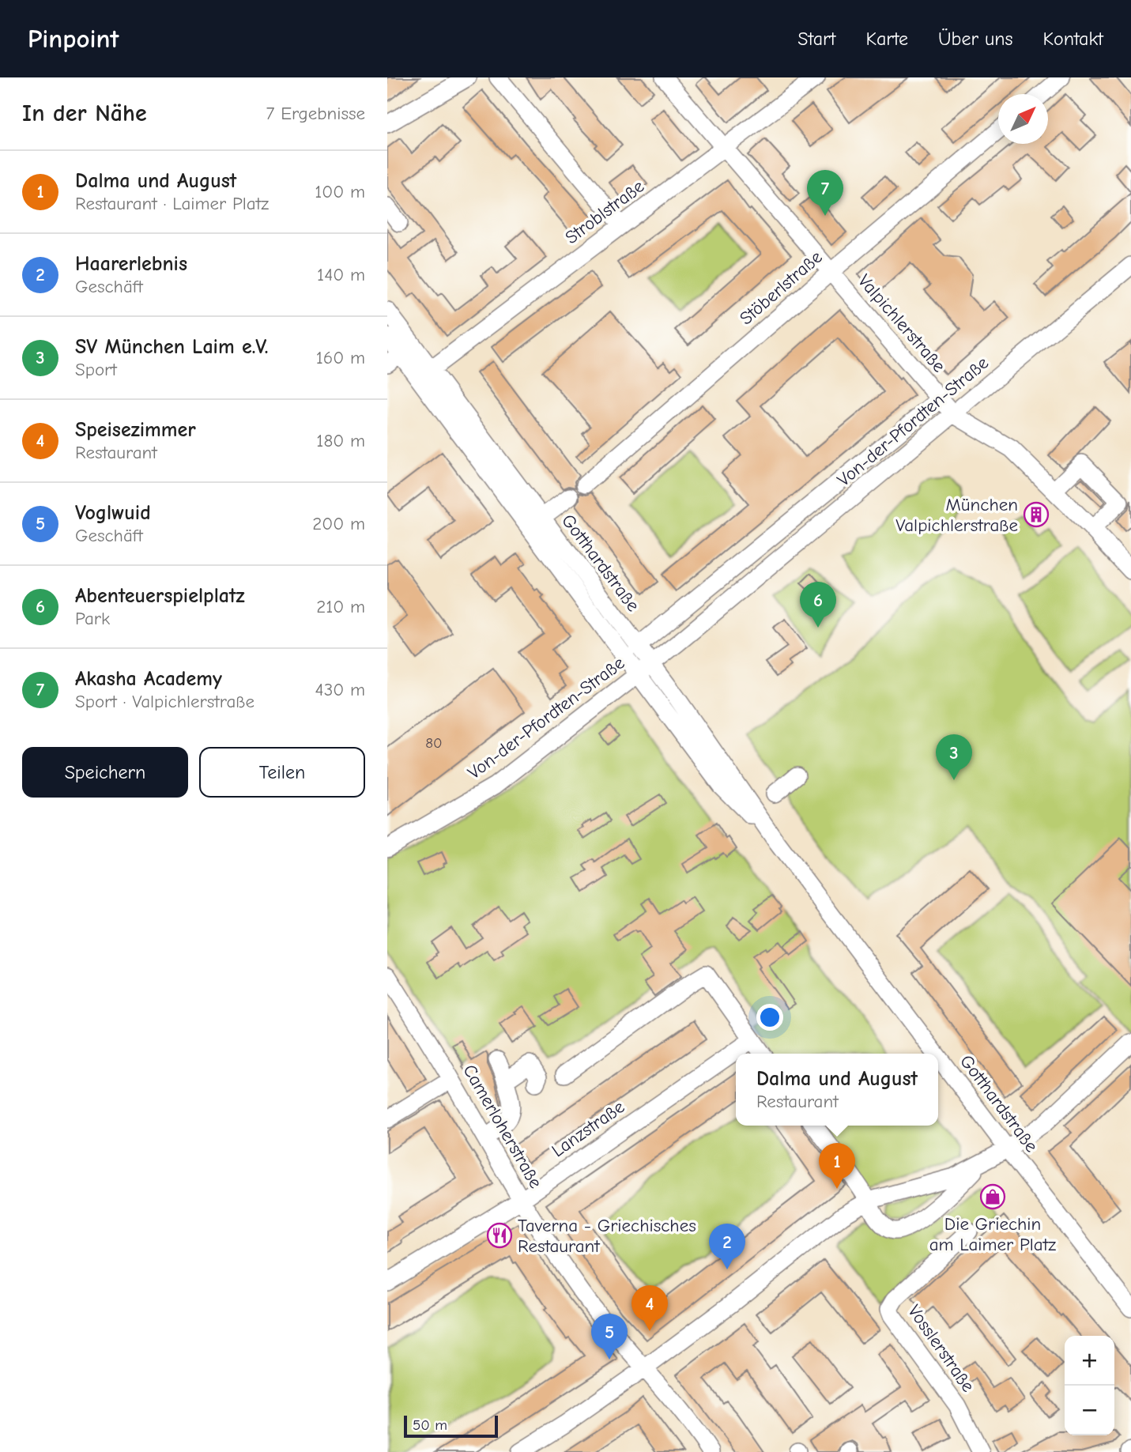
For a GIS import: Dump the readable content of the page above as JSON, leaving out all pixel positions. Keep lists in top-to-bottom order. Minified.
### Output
{"streets":{"street":["Stroblstraße","Stöberlstraße","Valpichlerstraße","Von-der-Pfordten-Straße","Gotthardstraße","Camerloherstraße","Lanzstraße","Vosslerstraße"]},"crossings":[["Stroblstraße","Valpichlerstraße"],["Stroblstraße","Gotthardstraße"],["Stöberlstraße","Valpichlerstraße"],["Valpichlerstraße","Von-der-Pfordten-Straße"],["Von-der-Pfordten-Straße","Gotthardstraße"],["Camerloherstraße","Lanzstraße"]],"places":{"building":["München Valpichlerstraße"],"shop":["Die Griechin am Laimer Platz"],"restaurant":["Taverna - Griechisches Restaurant"]},"house_numbers":["80"],"scale_bar":"50 m","north":"top right","page":{"header":"Pinpoint","nav":["Start","Karte","Über uns","Kontakt"],"heading":["In der Nähe","7 Ergebnisse"],"list":[{"mark":"1","name":"Dalma und August","note":"Restaurant · Laimer Platz","value":"100 m"},{"mark":"2","name":"Haarerlebnis","note":"Geschäft","value":"140 m"},{"mark":"3","name":"SV München Laim e.V.","note":"Sport","value":"160 m"},{"mark":"4","name":"Speisezimmer","note":"Restaurant","value":"180 m"},{"mark":"5","name":"Voglwuid","note":"Geschäft","value":"200 m"},{"mark":"6","name":"Abenteuerspielplatz","note":"Park","value":"210 m"},{"mark":"7","name":"Akasha Academy","note":"Sport · Valpichlerstraße","value":"430 m"}],"pins":["7","6","3","1","2","4","5"],"buttons":["Speichern","Teilen"],"popup":["Dalma und August","Restaurant"],"map_buttons":["+","−"],"scale":"50 m"}}
